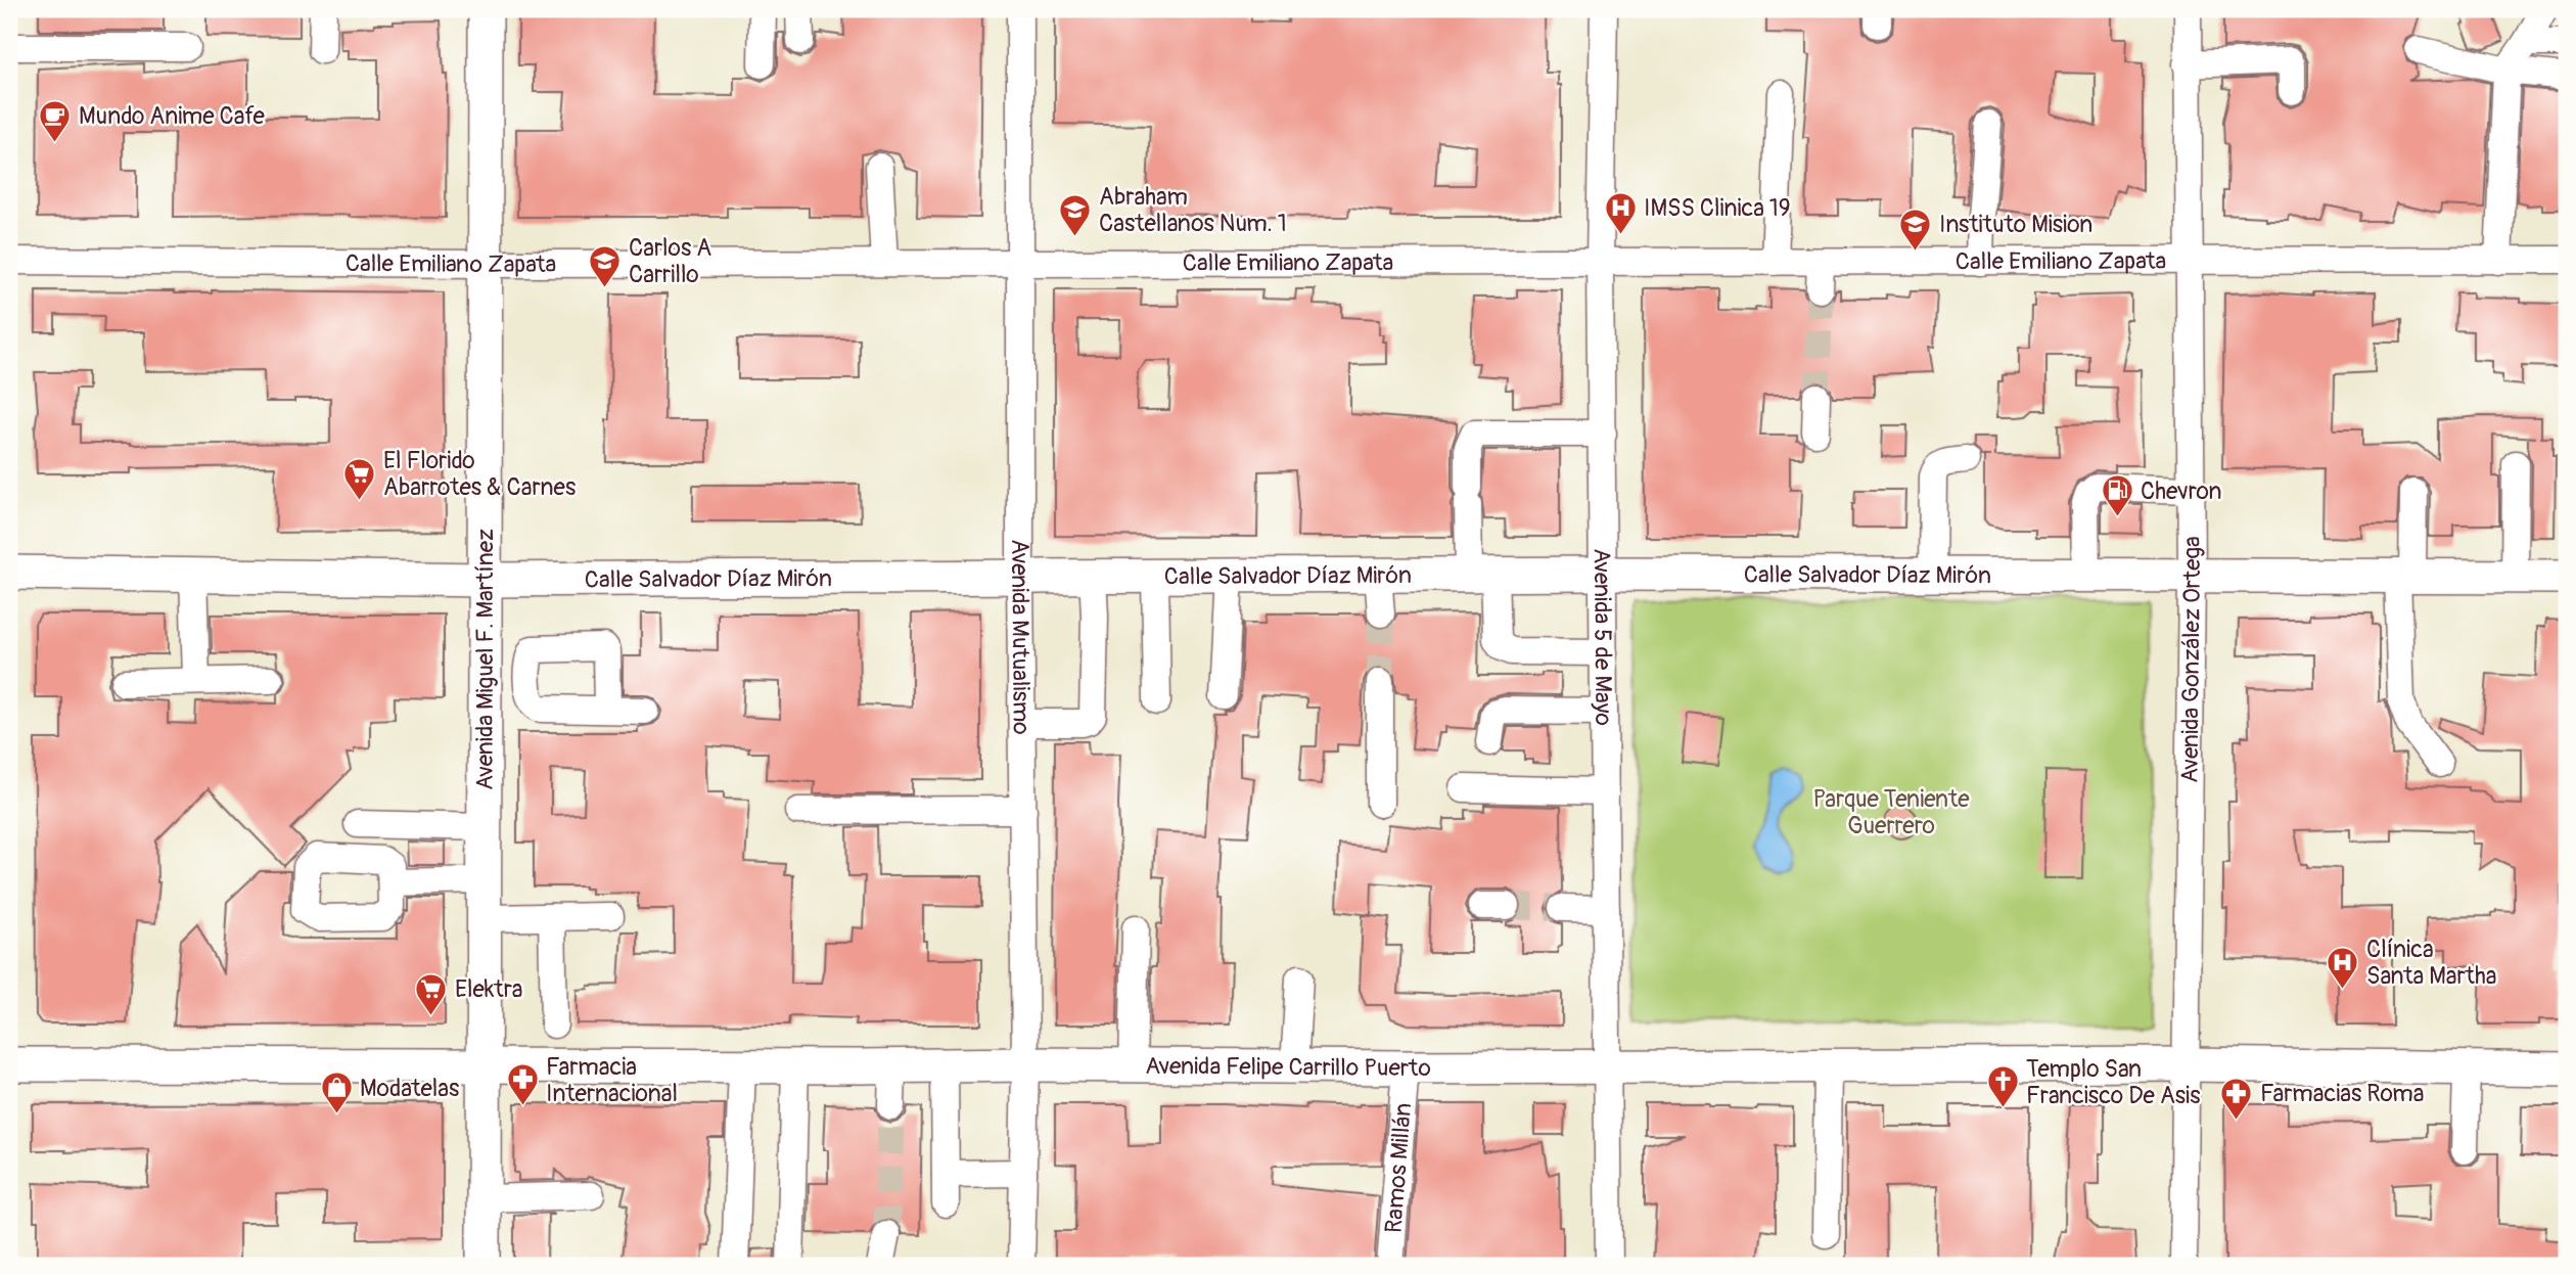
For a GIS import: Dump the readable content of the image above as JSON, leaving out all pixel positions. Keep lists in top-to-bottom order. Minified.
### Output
{"streets":{"main road":["Calle Salvador Díaz Mirón","Avenida Miguel F. Martínez","Avenida Felipe Carrillo Puerto"],"street":["Calle Emiliano Zapata","Avenida 5 de Mayo","Avenida Mutualismo","Avenida González Ortega","Ramos Millán"]},"crossings":[["Calle Emiliano Zapata","Avenida 5 de Mayo"],["Calle Emiliano Zapata","Avenida Mutualismo"],["Calle Emiliano Zapata","Avenida Miguel F. Martínez"],["Calle Emiliano Zapata","Avenida González Ortega"],["Calle Salvador Díaz Mirón","Avenida 5 de Mayo"],["Calle Salvador Díaz Mirón","Avenida Mutualismo"],["Calle Salvador Díaz Mirón","Avenida Miguel F. Martínez"],["Calle Salvador Díaz Mirón","Avenida González Ortega"],["Avenida 5 de Mayo","Avenida Felipe Carrillo Puerto"],["Avenida Mutualismo","Avenida Felipe Carrillo Puerto"],["Avenida Miguel F. Martínez","Avenida Felipe Carrillo Puerto"],["Avenida González Ortega","Avenida Felipe Carrillo Puerto"],["Avenida Felipe Carrillo Puerto","Ramos Millán"]],"parks":["Parque Teniente Guerrero"],"places":{"cafe":["Mundo Anime Cafe"],"hospital":["IMSS Clinica 19","Clínica Santa Martha"],"school or university":["Abraham Castellanos Num. 1","Instituto Mision","Carlos A Carrillo"],"supermarket":["El Florido Abarrotes & Carnes","Elektra"],"fuel station":["Chevron"],"pharmacy":["Farmacia Internacional","Farmacias Roma"],"church":["Templo San Francisco De Asis"],"shop":["Modatelas"]}}
